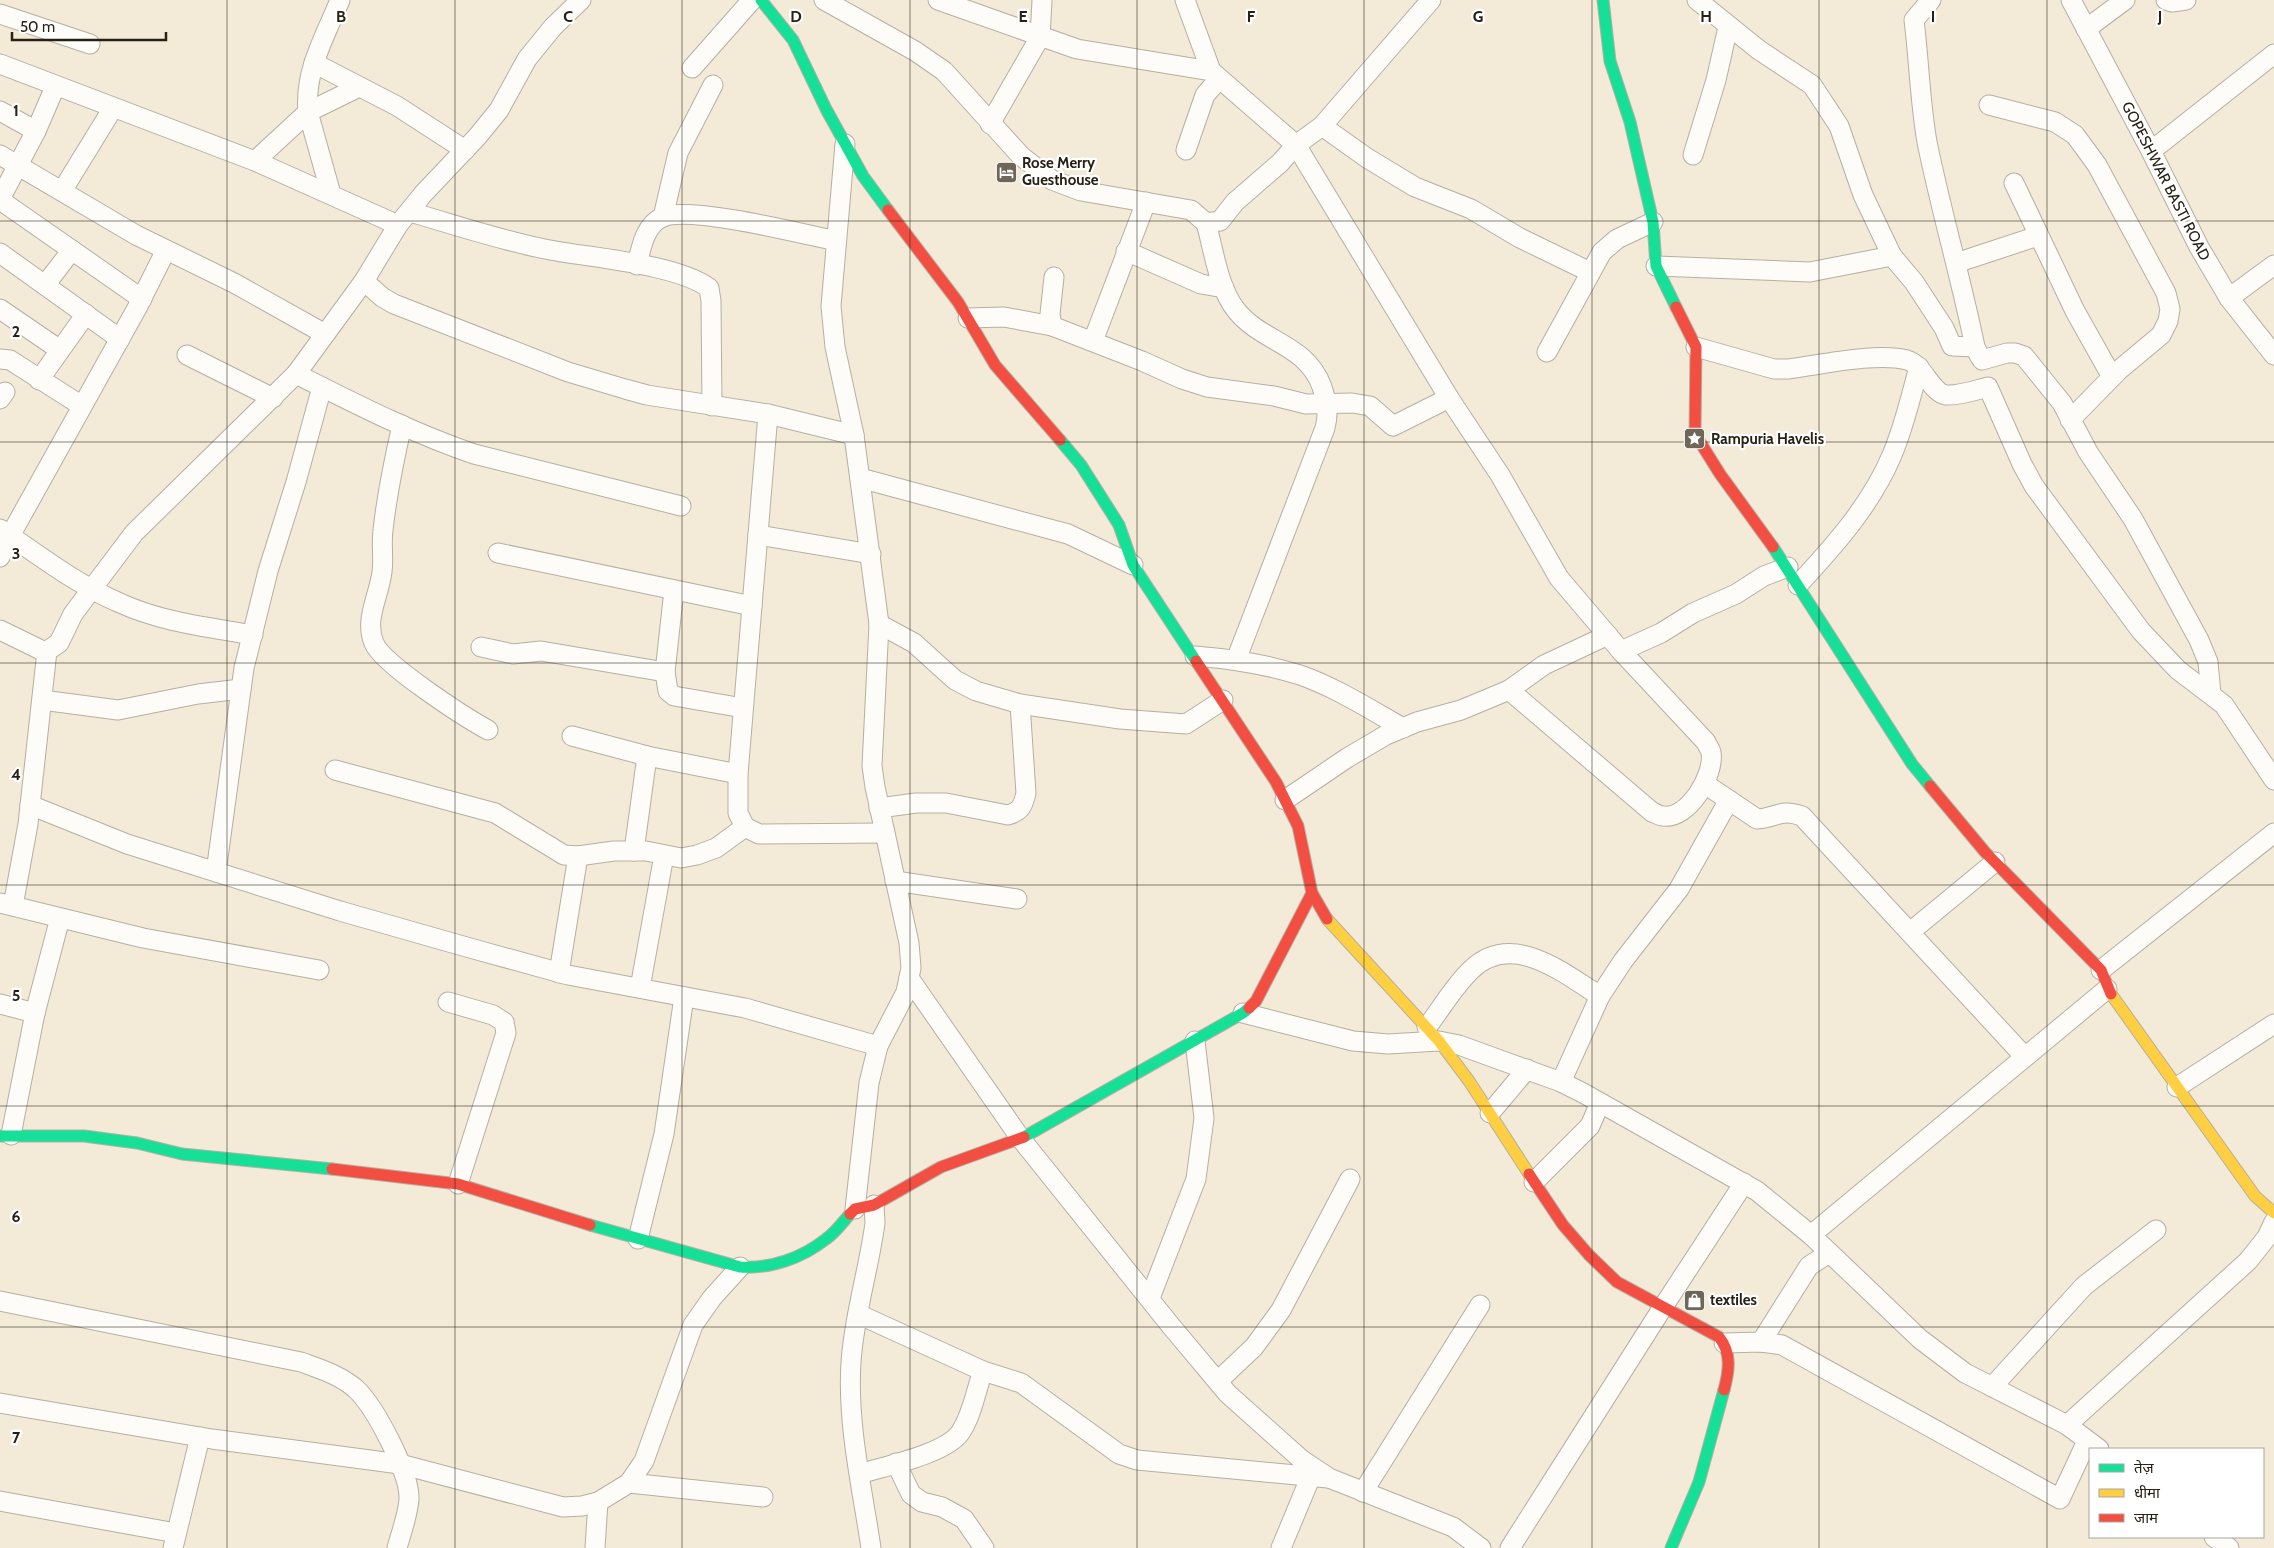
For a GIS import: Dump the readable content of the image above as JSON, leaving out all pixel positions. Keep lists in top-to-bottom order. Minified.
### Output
{"streets":{"street":["GOPESHWAR BASTI ROAD"]},"places":{"hotel":["Rose Merry Guesthouse"],"place":["Rampuria Havelis"],"shop":["textiles"]},"legend":["तेज़","धीमा","जाम"],"scale_bar":"50 m","grid":{"columns":["B","C","D","E","F","G","H","I","J"],"rows":["1","2","3","4","5","6","7"]}}
